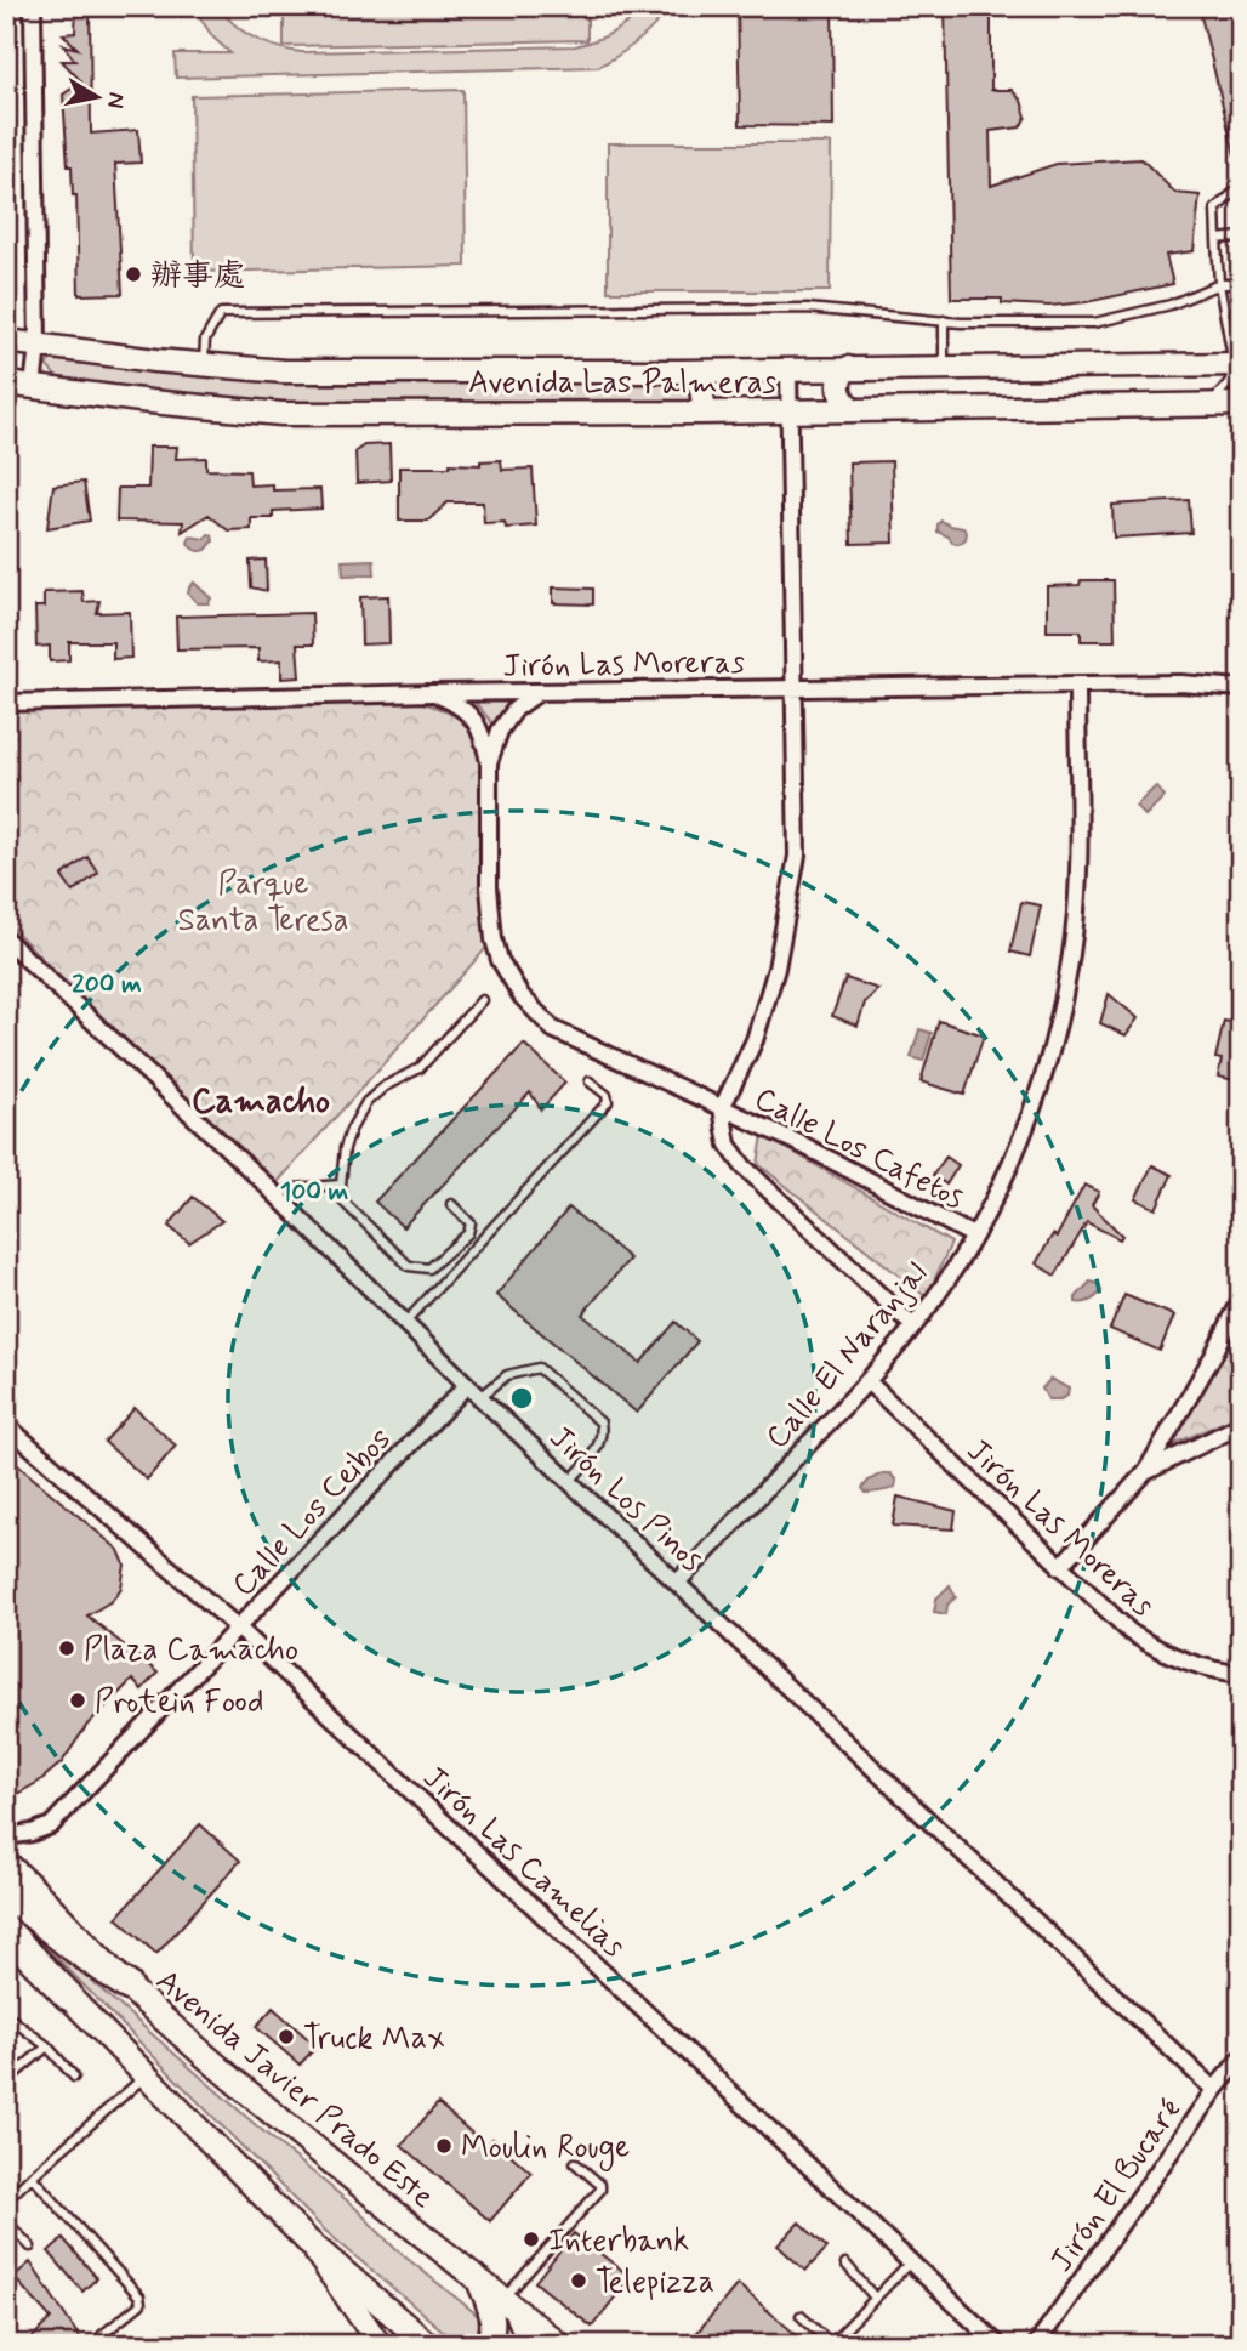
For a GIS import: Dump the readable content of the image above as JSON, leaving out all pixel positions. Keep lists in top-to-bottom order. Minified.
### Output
{"streets":{"main road":["Avenida Las Palmeras","Avenida Javier Prado Este"],"street":["Jirón Las Moreras","Calle Los Cafetos","Calle El Naranjal","Jirón Los Pinos","Calle Los Ceibos","Jirón Las Camelias","Jirón El Bucaré"]},"crossings":[["Jirón Las Moreras","Calle Los Cafetos"],["Jirón Las Moreras","Calle El Naranjal"],["Calle Los Cafetos","Calle El Naranjal"],["Calle El Naranjal","Jirón Los Pinos"],["Jirón Los Pinos","Calle Los Ceibos"],["Jirón Los Pinos","Jirón El Bucaré"],["Calle Los Ceibos","Jirón Las Camelias"]],"districts":["Camacho"],"parks":["Parque Santa Teresa"],"places":["辦事處","Plaza Camacho","Protein Food","Truck Max","Moulin Rouge","Interbank","Telepizza"],"north":"right","rings":["200 m","100 m"]}
